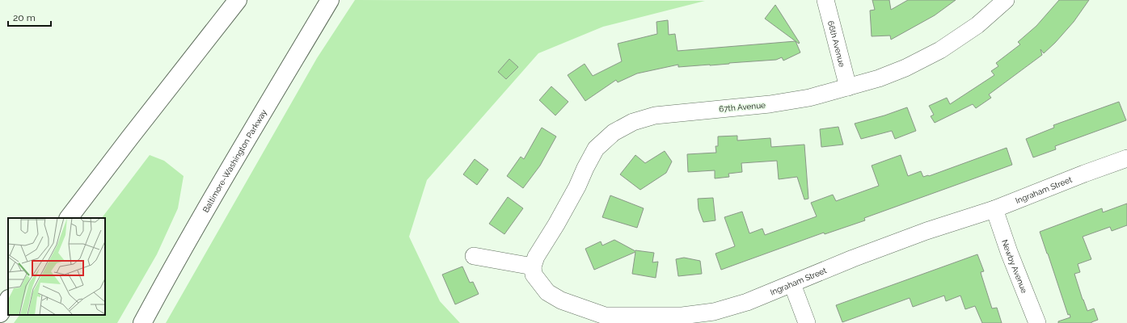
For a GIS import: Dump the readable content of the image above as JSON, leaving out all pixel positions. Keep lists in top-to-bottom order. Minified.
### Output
{"streets":{"highway":["Baltimore-Washington Parkway"],"street":["66th Avenue","67th Avenue","Ingraham Street","Newby Avenue"]},"crossings":[["66th Avenue","67th Avenue"],["67th Avenue","Ingraham Street"],["Ingraham Street","Newby Avenue"]],"scale_bar":"20 m"}
